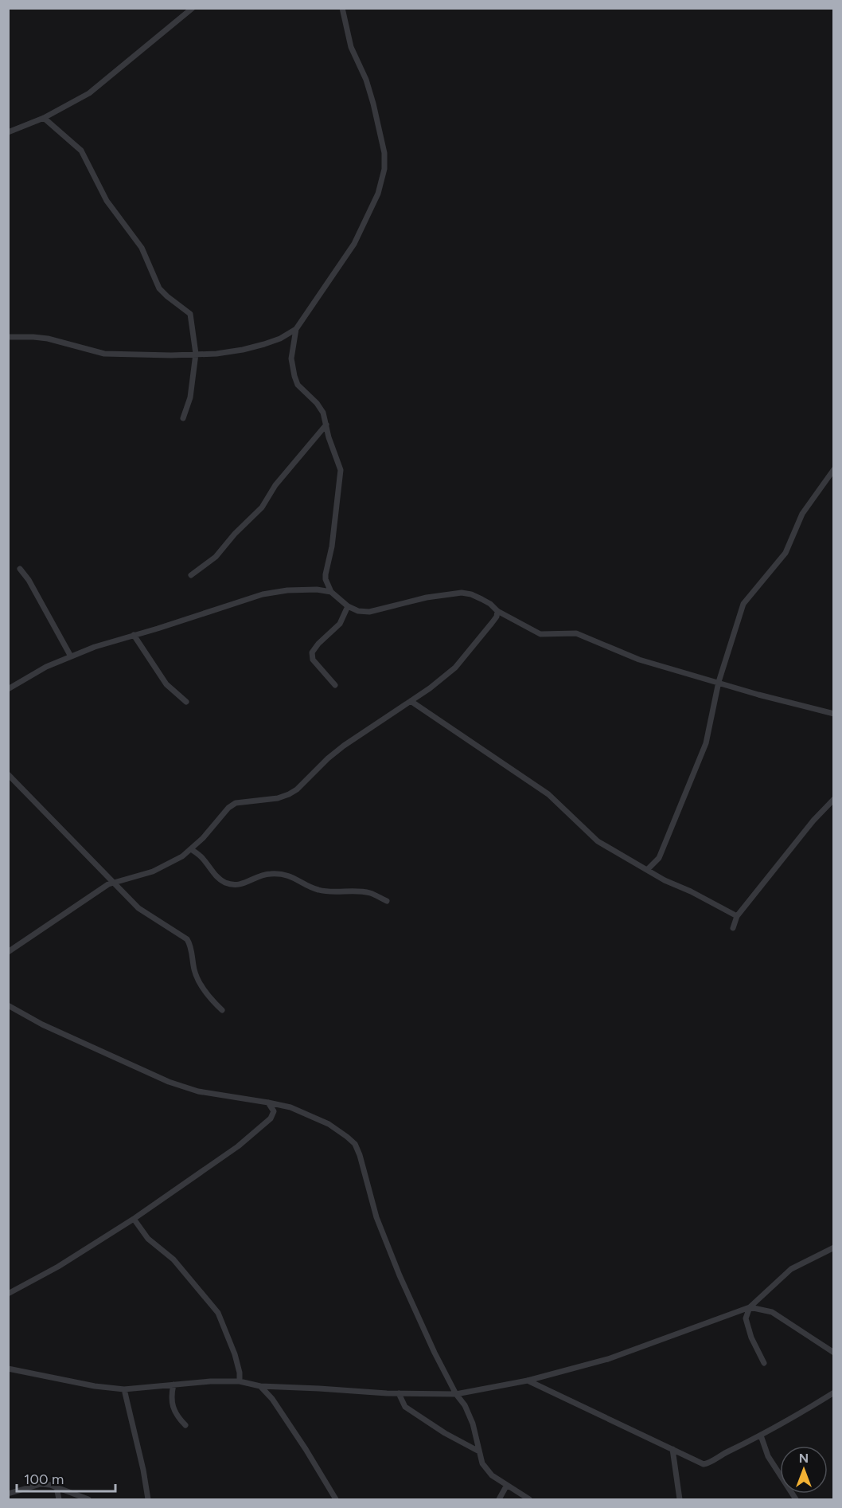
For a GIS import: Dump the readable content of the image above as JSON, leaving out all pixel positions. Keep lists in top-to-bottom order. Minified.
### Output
{"scale_bar":"100 m","north":"top"}
